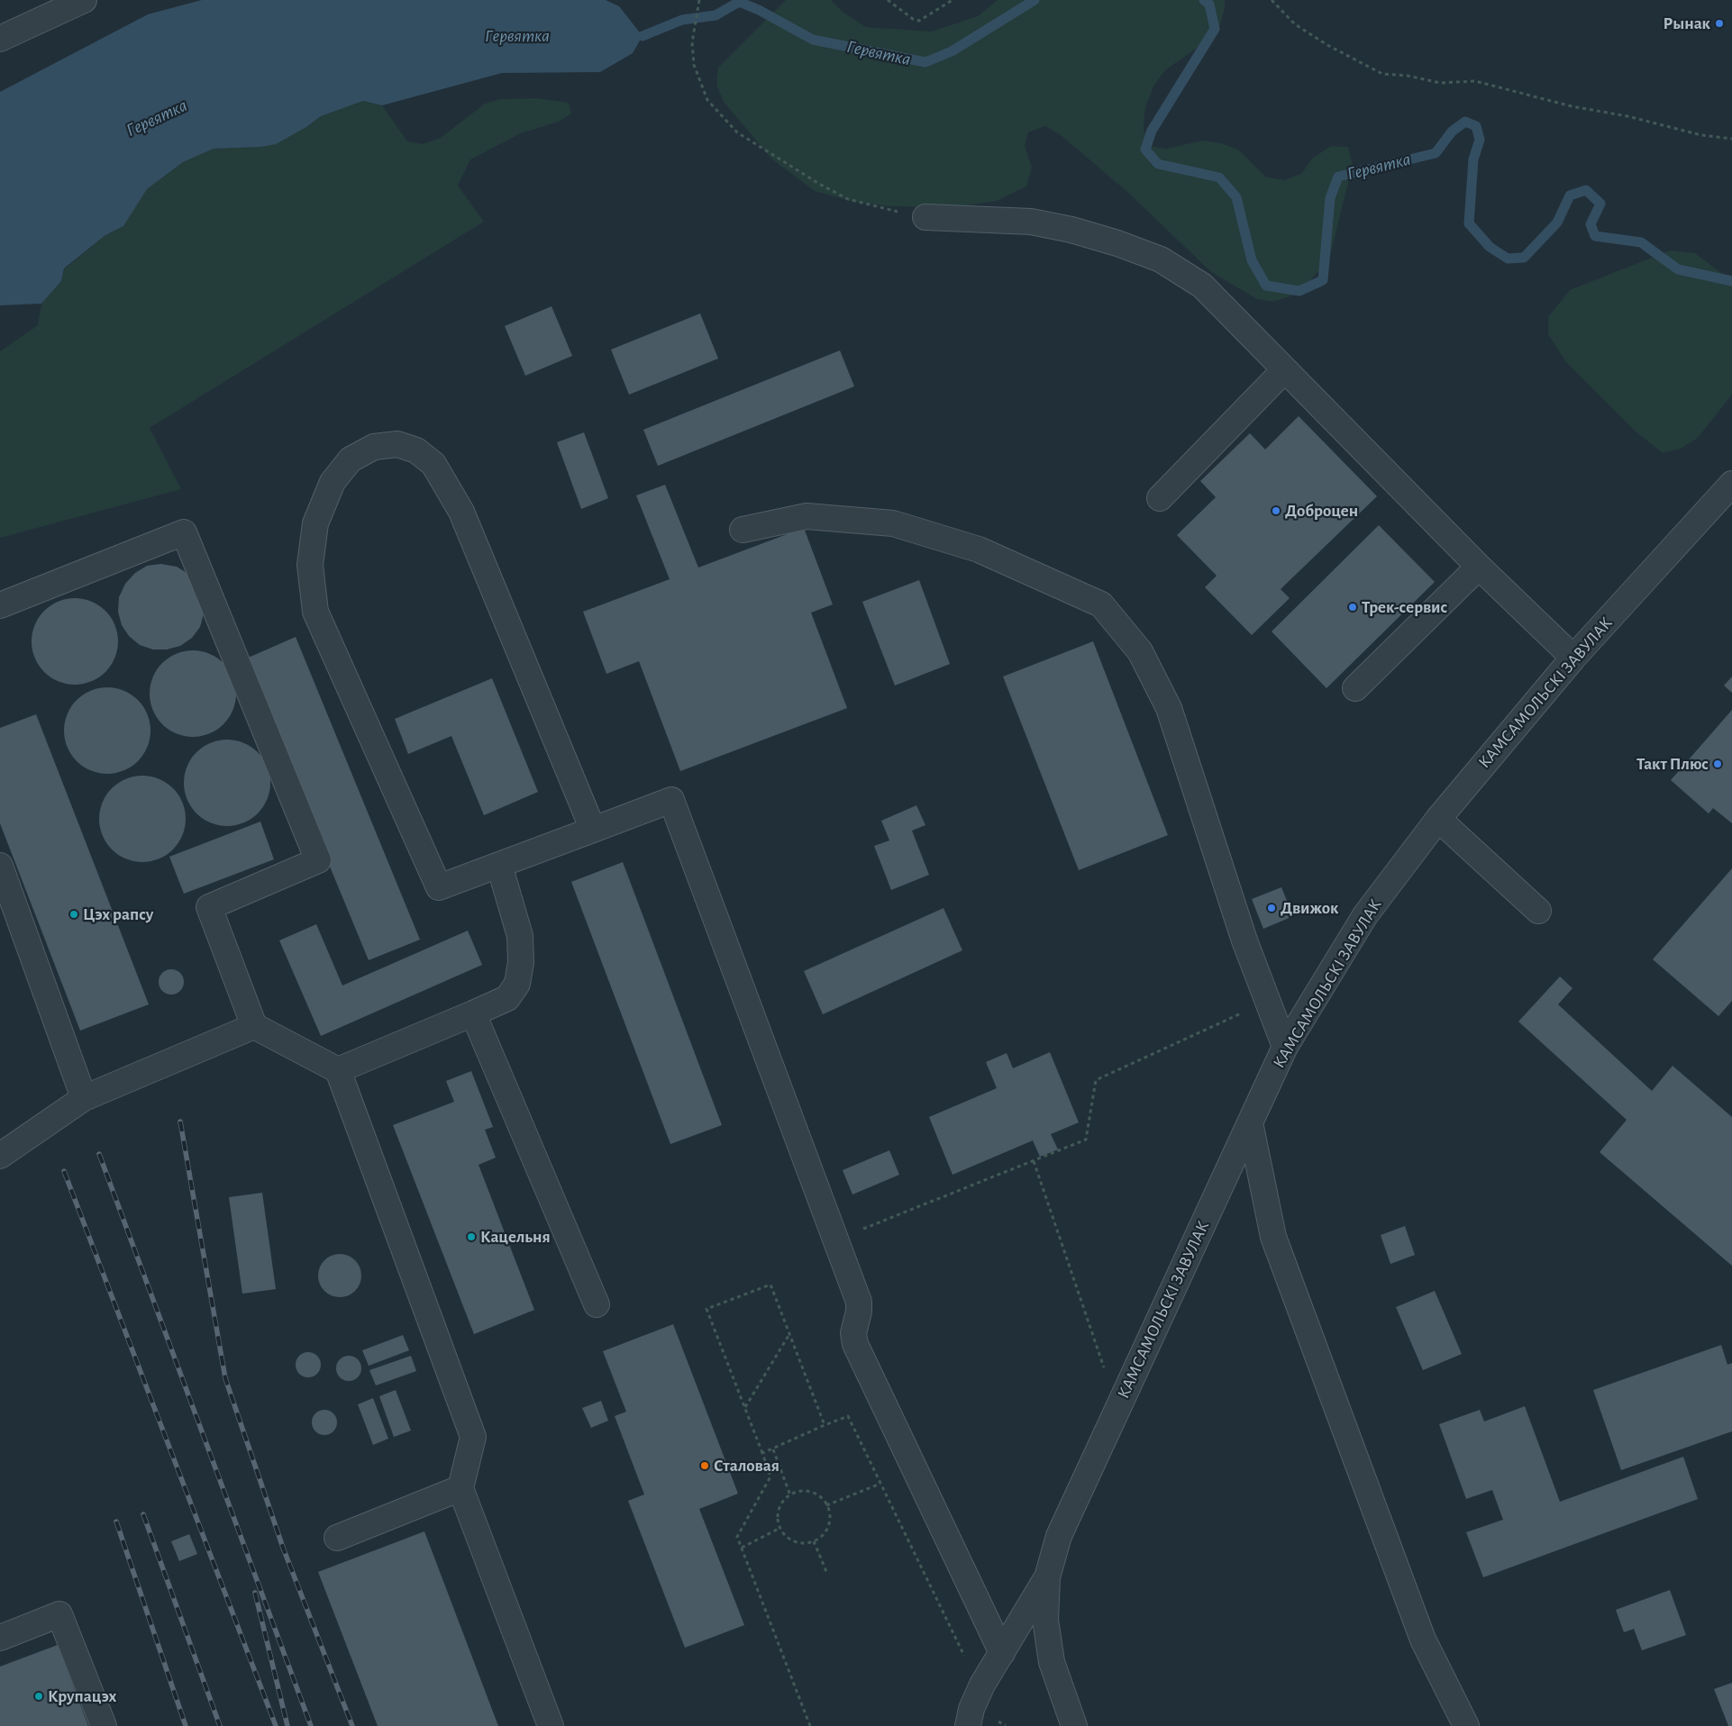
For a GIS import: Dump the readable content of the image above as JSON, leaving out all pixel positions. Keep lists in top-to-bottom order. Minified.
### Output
{"streets":{"street":["КАМСАМОЛЬСКІ ЗАВУЛАК"]},"water":["Гервятка"],"places":["Рынак","Доброцен","Трек-сервис","Такт Плюс","Движок","Цэх рапсу","Кацельня","Сталовая","Крупацэх"]}
